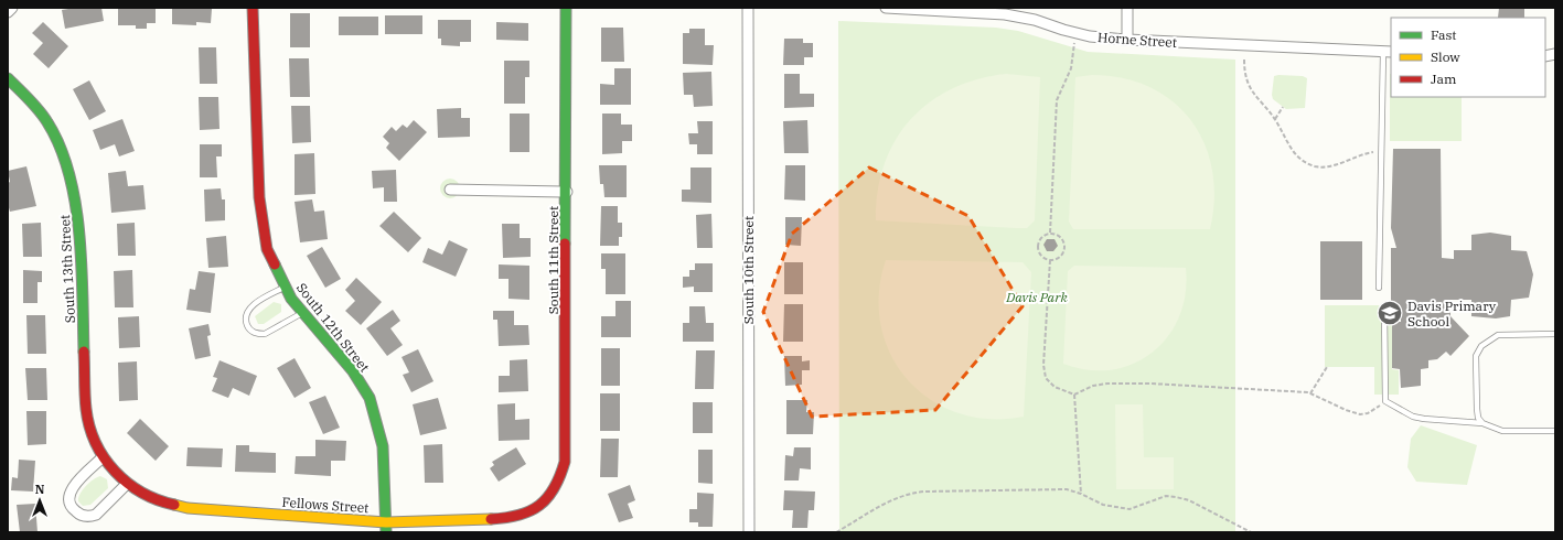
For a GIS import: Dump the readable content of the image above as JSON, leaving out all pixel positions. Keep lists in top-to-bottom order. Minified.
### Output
{"streets":{"street":["Horne Street","South 11th Street","South 13th Street","South 10th Street","South 12th Street","Fellows Street"]},"crossings":[["South 11th Street","Fellows Street"],["South 13th Street","Fellows Street"],["South 12th Street","Fellows Street"]],"parks":["Davis Park"],"places":{"school or university":["Davis Primary School"]},"legend":["Fast","Slow","Jam"],"north":"top"}
